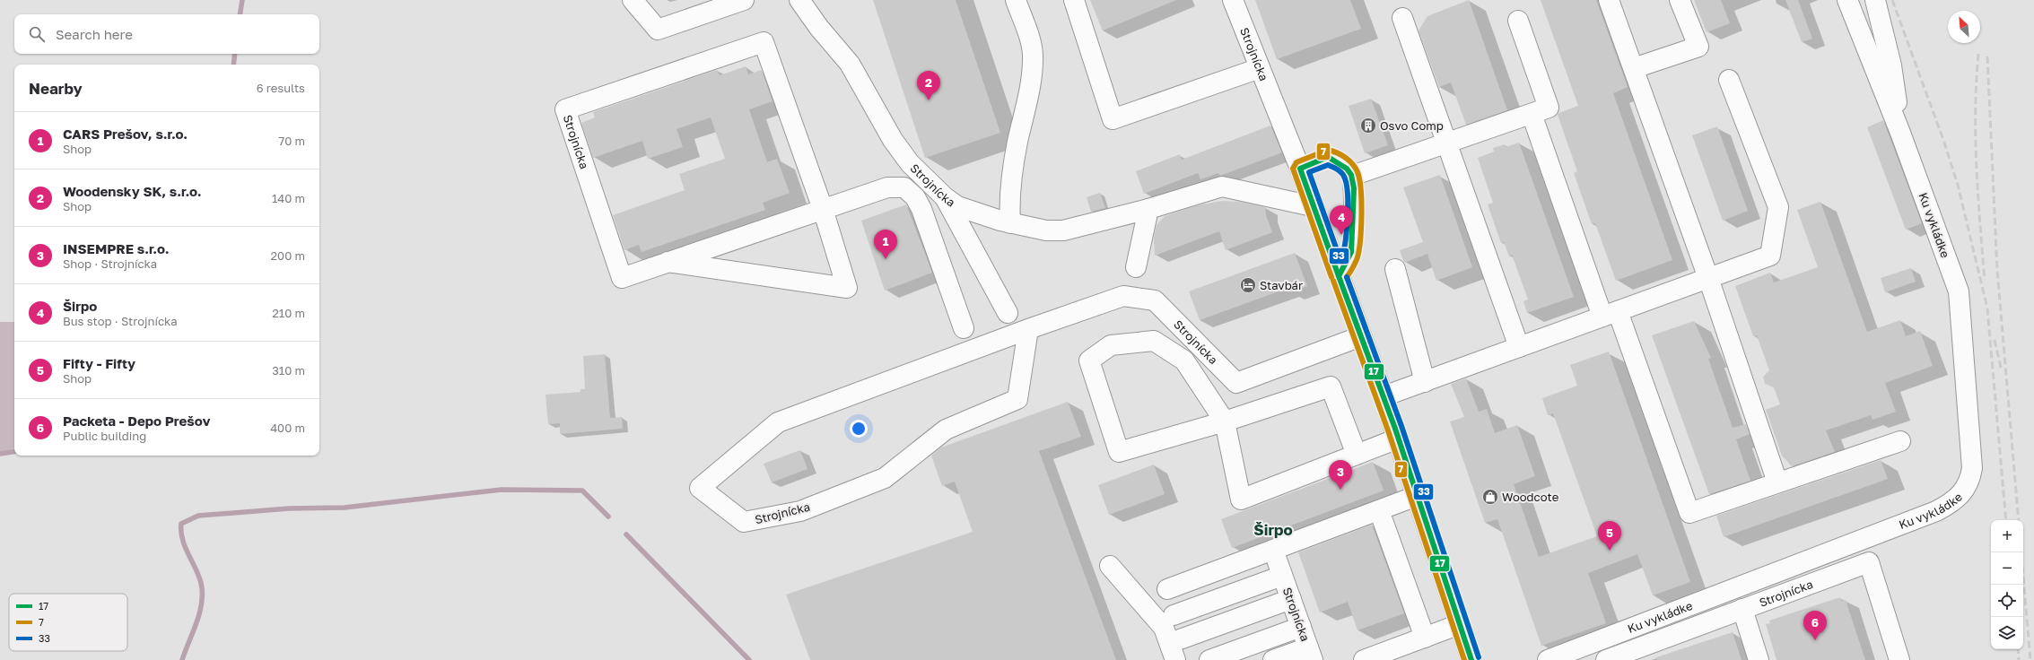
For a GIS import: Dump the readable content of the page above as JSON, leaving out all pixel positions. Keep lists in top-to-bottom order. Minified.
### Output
{"streets":{"street":["Strojnícka","Ku vykládke"]},"districts":["Širpo"],"places":{"building":["Osvo Comp"],"hotel":["Stavbár"],"shop":["Woodcote"]},"lines":["transit line 7","transit line 17","transit line 33"],"legend":["17","7","33"],"north":"top left","page":{"search":"Search here","heading":["Nearby","6 results"],"pins":["2","4","1","3","5","6"],"list":[{"mark":"1","name":"CARS Prešov, s.r.o.","note":"Shop","value":"70 m"},{"mark":"2","name":"Woodensky SK, s.r.o.","note":"Shop","value":"140 m"},{"mark":"3","name":"INSEMPRE s.r.o.","note":"Shop · Strojnícka","value":"200 m"},{"mark":"4","name":"Širpo","note":"Bus stop · Strojnícka","value":"210 m"},{"mark":"5","name":"Fifty - Fifty","note":"Shop","value":"310 m"},{"mark":"6","name":"Packeta - Depo Prešov","note":"Public building","value":"400 m"}],"map_buttons":["+","−"]}}
